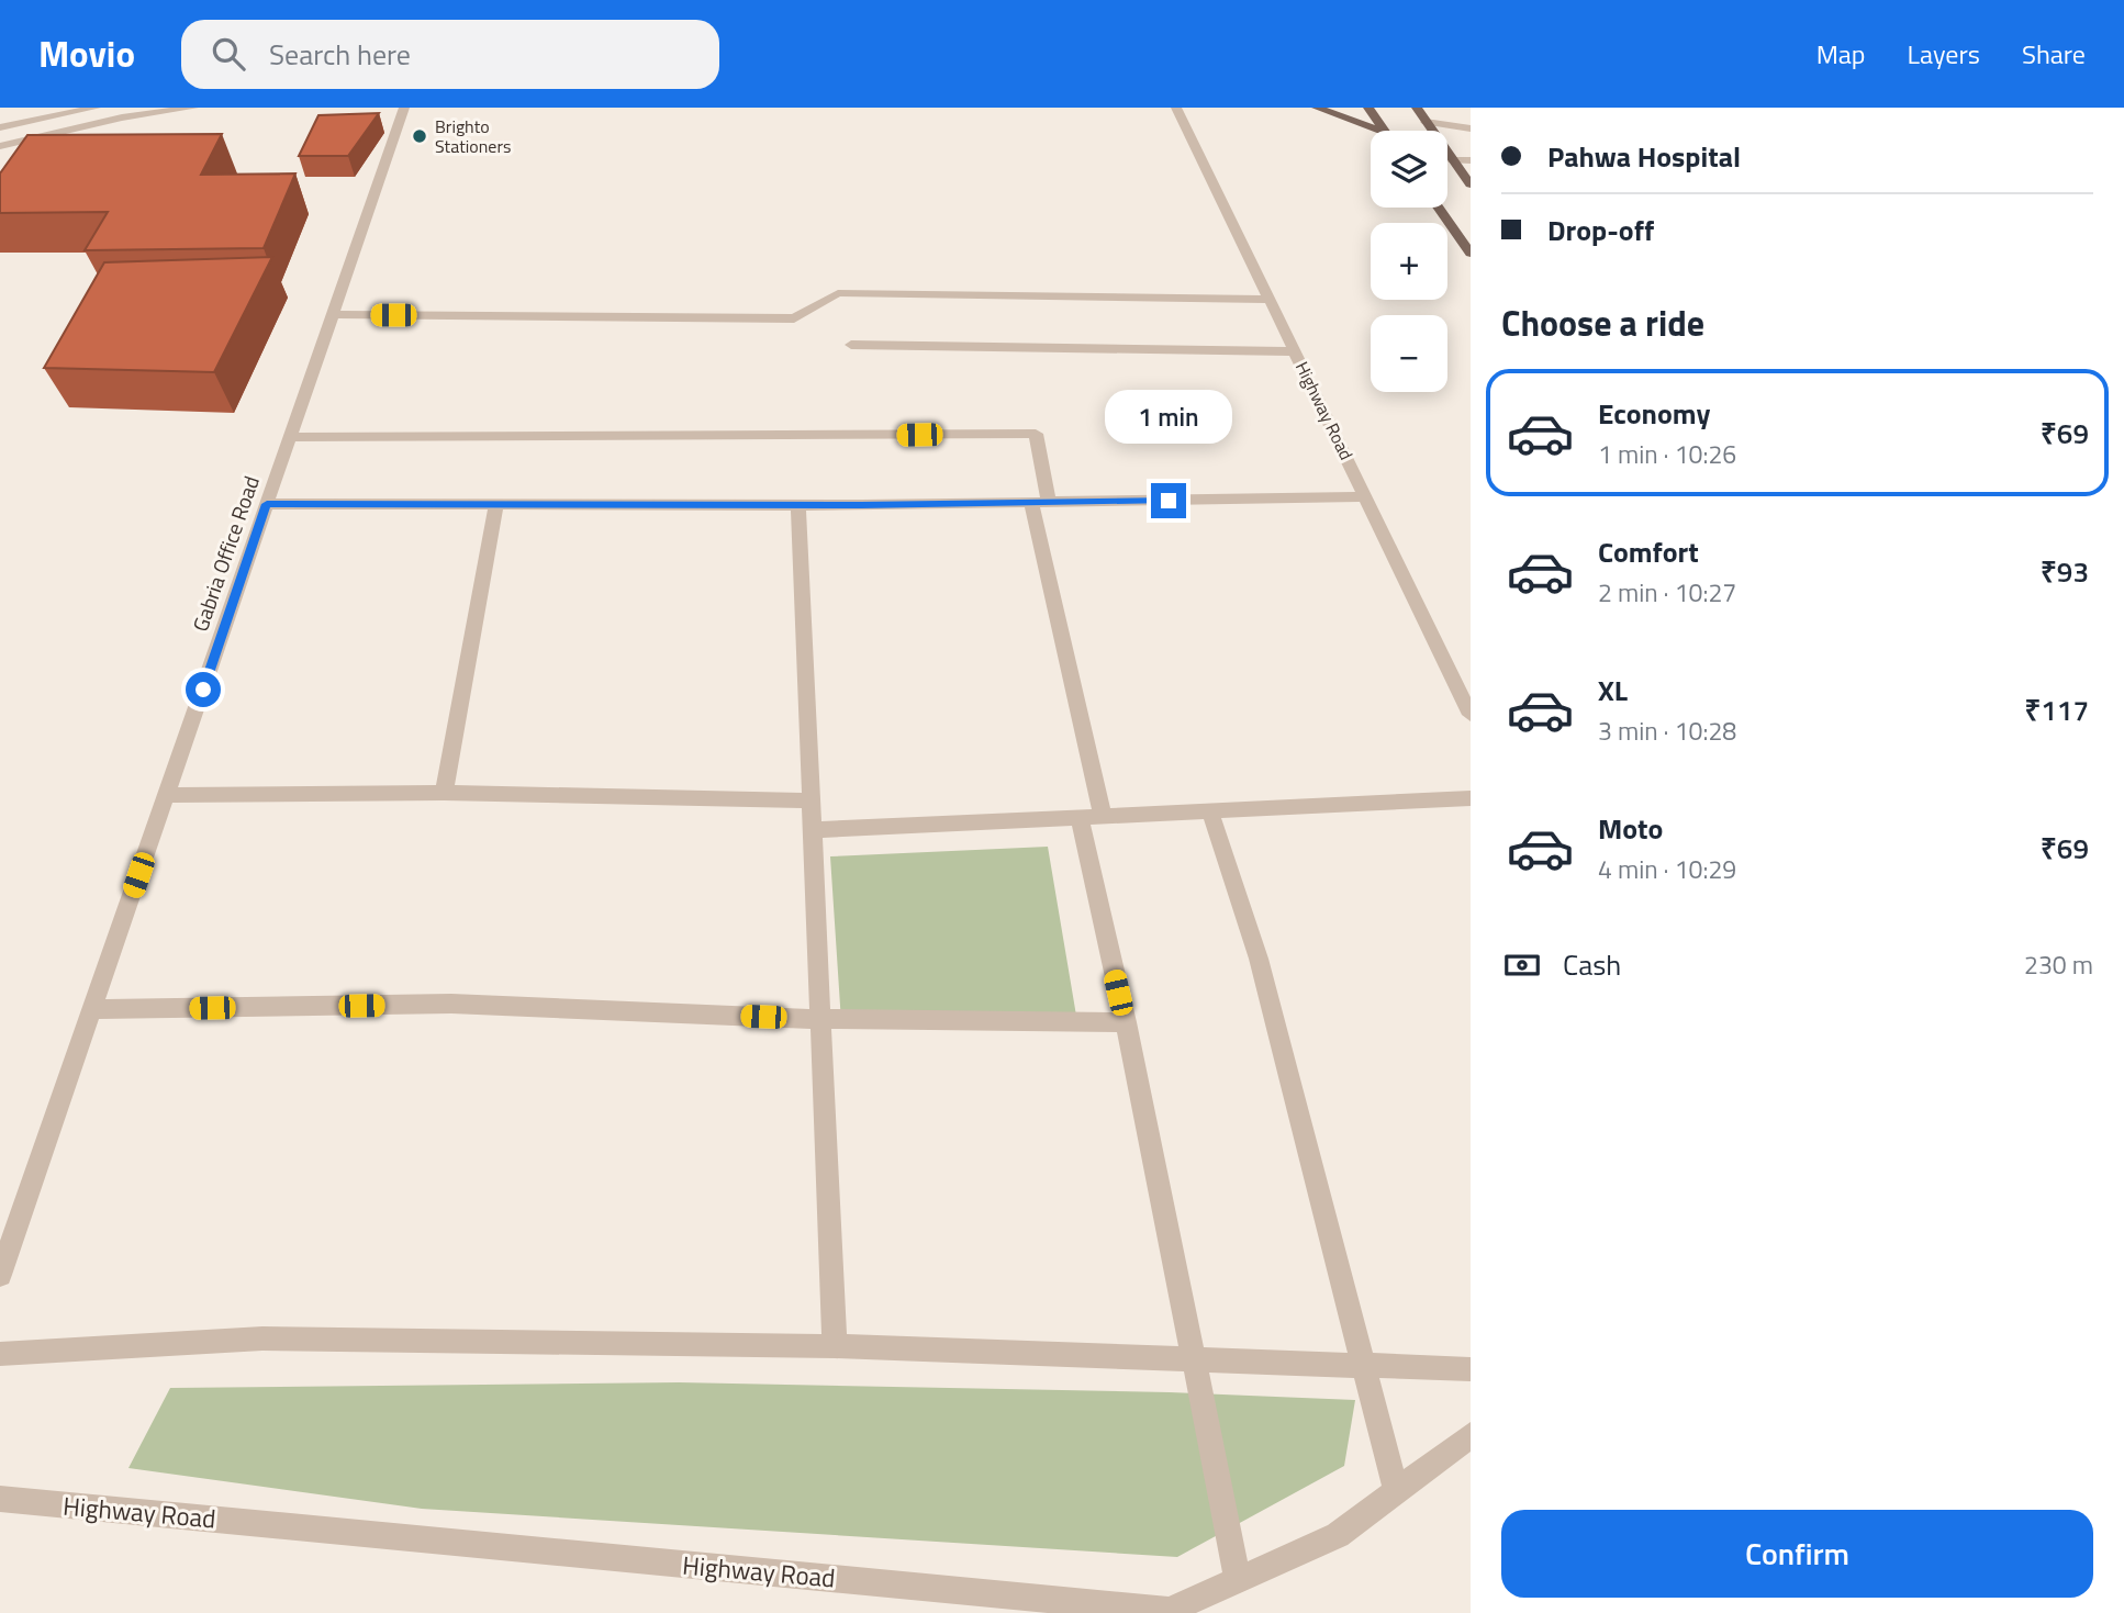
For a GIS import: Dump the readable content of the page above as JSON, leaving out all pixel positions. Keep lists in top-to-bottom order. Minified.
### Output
{"streets":{"street":["Highway Road","Gabria Office Road"]},"places":["Brighto Stationers"],"page":{"header":"Movio","search":"Search here","nav":["Map","Layers","Share"],"banner":["Pahwa Hospital","Drop-off"],"map_buttons":["+","−"],"heading":"Choose a ride","list":[{"name":"Economy","note":"1 min · 10:26","value":"₹69"},{"name":"Comfort","note":"2 min · 10:27","value":"₹93"},{"name":"XL","note":"3 min · 10:28","value":"₹117"},{"name":"Moto","note":"4 min · 10:29","value":"₹69"}],"bubble":"1 min","pay":["Cash","230 m"],"buttons":"Confirm"}}
